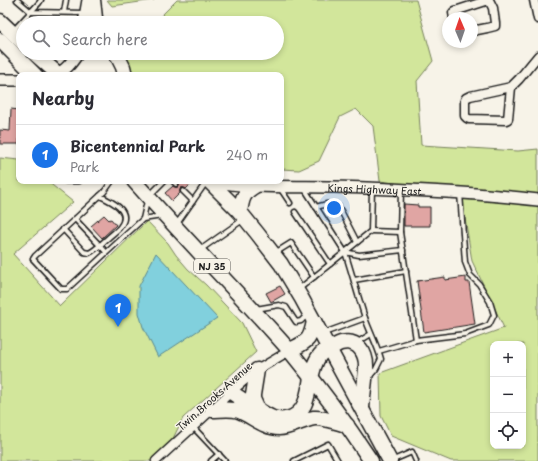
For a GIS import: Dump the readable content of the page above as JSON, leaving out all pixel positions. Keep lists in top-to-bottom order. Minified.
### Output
{"streets":{"highway":["NJ 35"],"street":["Kings Highway East","Twin Brooks Avenue"]},"crossings":[["NJ 35","Twin Brooks Avenue"]],"north":"top","page":{"search":"Search here","heading":"Nearby","list":[{"mark":"1","name":"Bicentennial Park","note":"Park","value":"240 m"}],"pins":"1","map_buttons":["+","−"]}}
